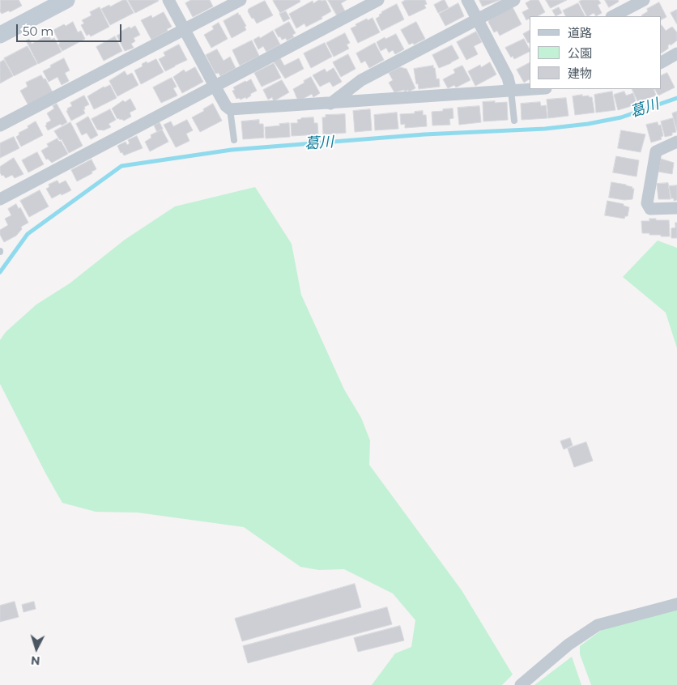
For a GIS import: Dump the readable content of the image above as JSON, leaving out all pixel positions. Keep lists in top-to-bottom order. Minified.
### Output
{"water":["葛川"],"legend":["道路","公園","建物"],"scale_bar":"50 m","north":"bottom"}
